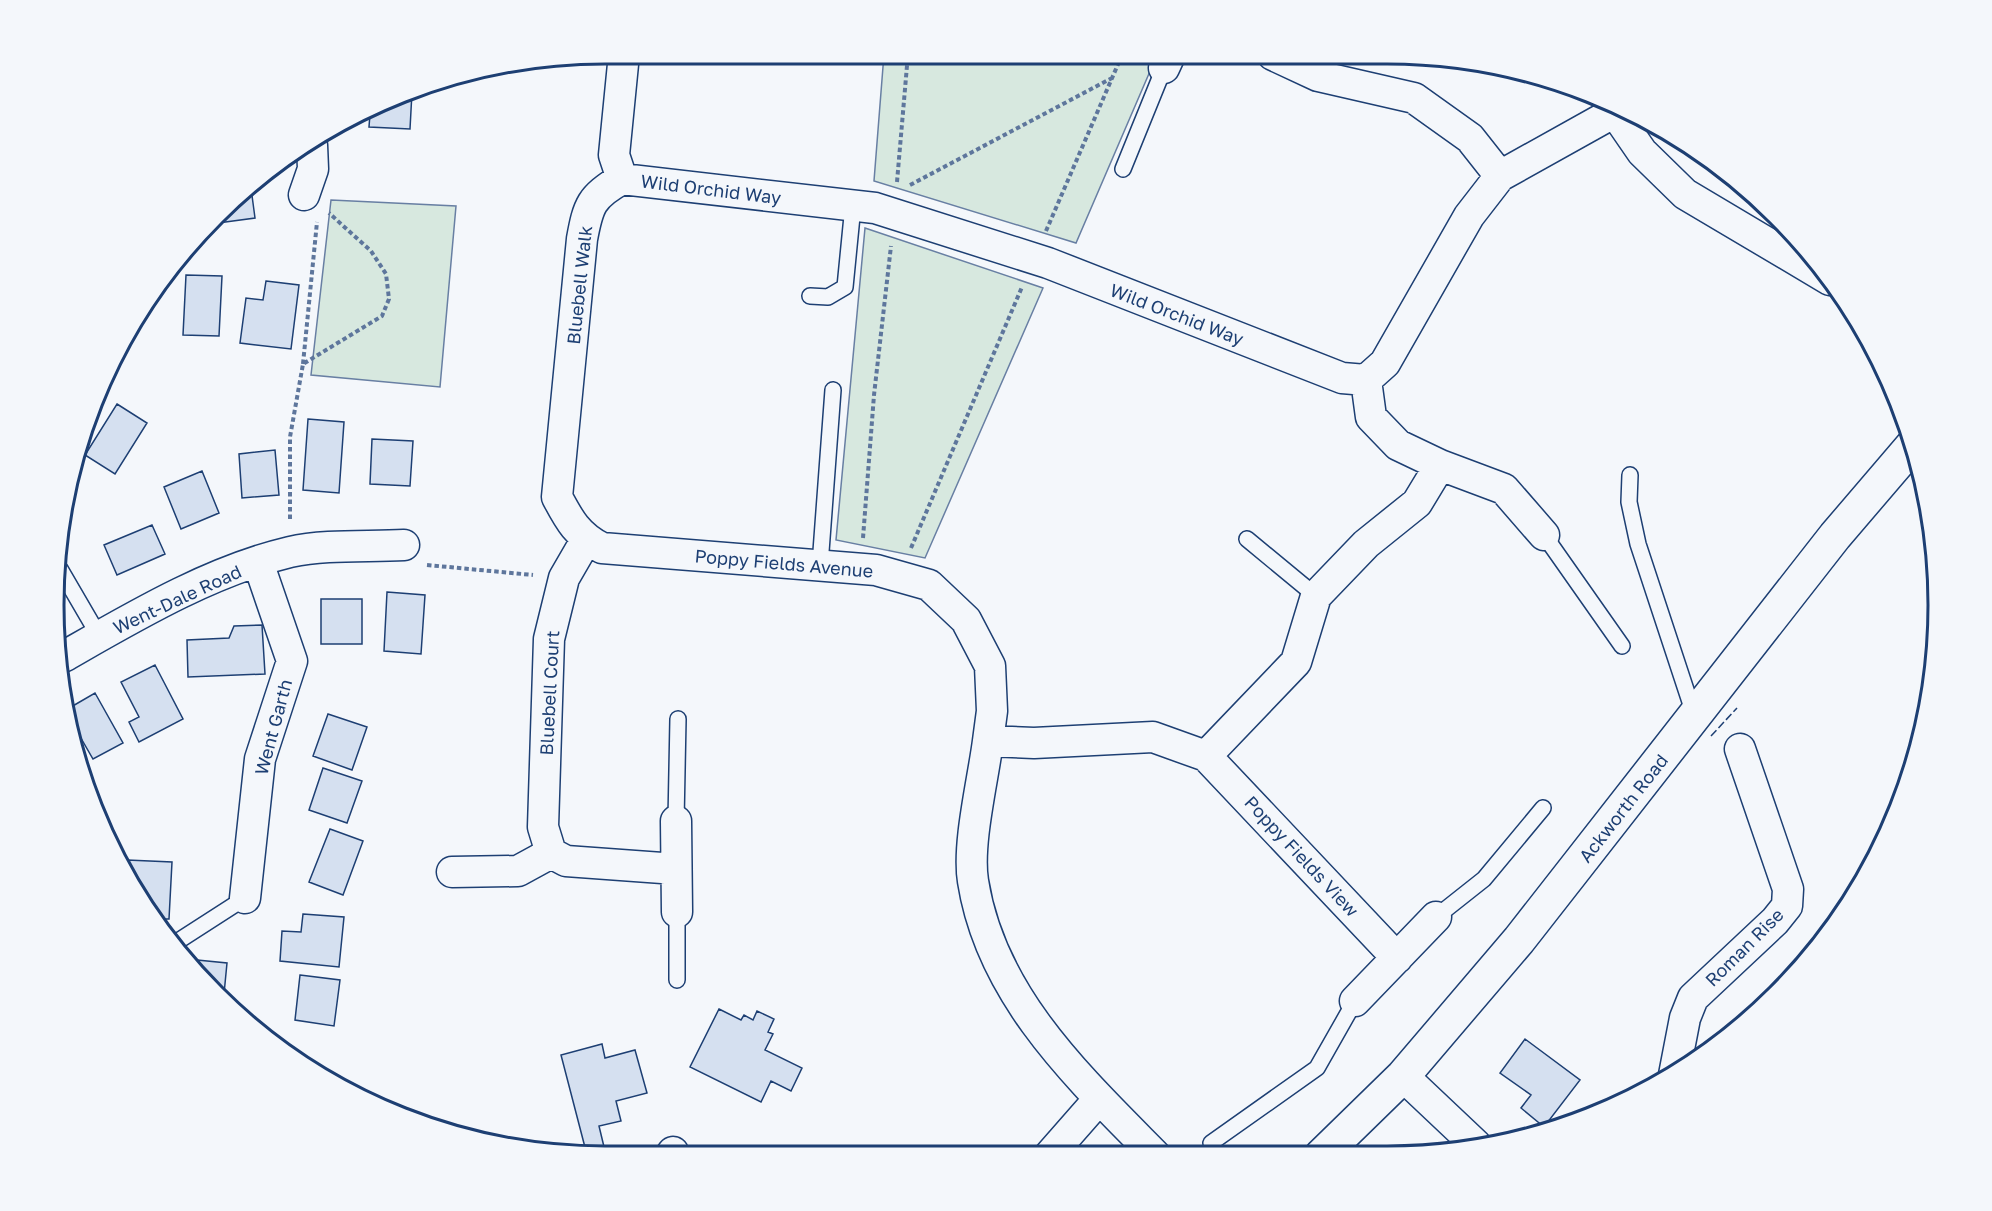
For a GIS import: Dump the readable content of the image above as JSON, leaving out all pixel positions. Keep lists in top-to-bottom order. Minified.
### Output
{"streets":{"highway":["Ackworth Road"],"street":["Wild Orchid Way","Bluebell Walk","Poppy Fields Avenue","Went-Dale Road","Bluebell Court","Went Garth","Poppy Fields View","Roman Rise"]},"crossings":[["Wild Orchid Way","Bluebell Walk"],["Bluebell Walk","Poppy Fields Avenue"],["Bluebell Walk","Bluebell Court"],["Poppy Fields Avenue","Bluebell Court"],["Went-Dale Road","Went Garth"]]}
